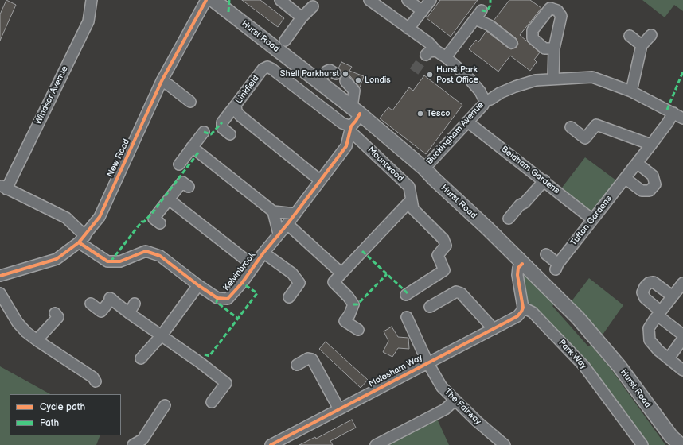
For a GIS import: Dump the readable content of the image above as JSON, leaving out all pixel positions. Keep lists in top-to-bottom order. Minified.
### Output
{"streets":{"main road":["Hurst Road"],"street":["Linkfield","Windsor Avenue","Buckingham Avenue","New Road","Mountwood","Beldham Gardens","Tufton Gardens","Kelvinbrook","Park Way","Molesham Way","The Fairway"]},"crossings":[["Hurst Road","Buckingham Avenue"],["Hurst Road","Kelvinbrook"],["Linkfield","Mountwood"],["Linkfield","Kelvinbrook"],["Windsor Avenue","Kelvinbrook"],["Buckingham Avenue","Beldham Gardens"],["Buckingham Avenue","Tufton Gardens"],["New Road","Kelvinbrook"],["Mountwood","Kelvinbrook"],["Beldham Gardens","Tufton Gardens"],["Park Way","Molesham Way"],["Molesham Way","The Fairway"]],"places":["Shell Parkhurst","Hurst Park Post Office","Londis","Tesco"],"legend":["Cycle path","Path"]}
